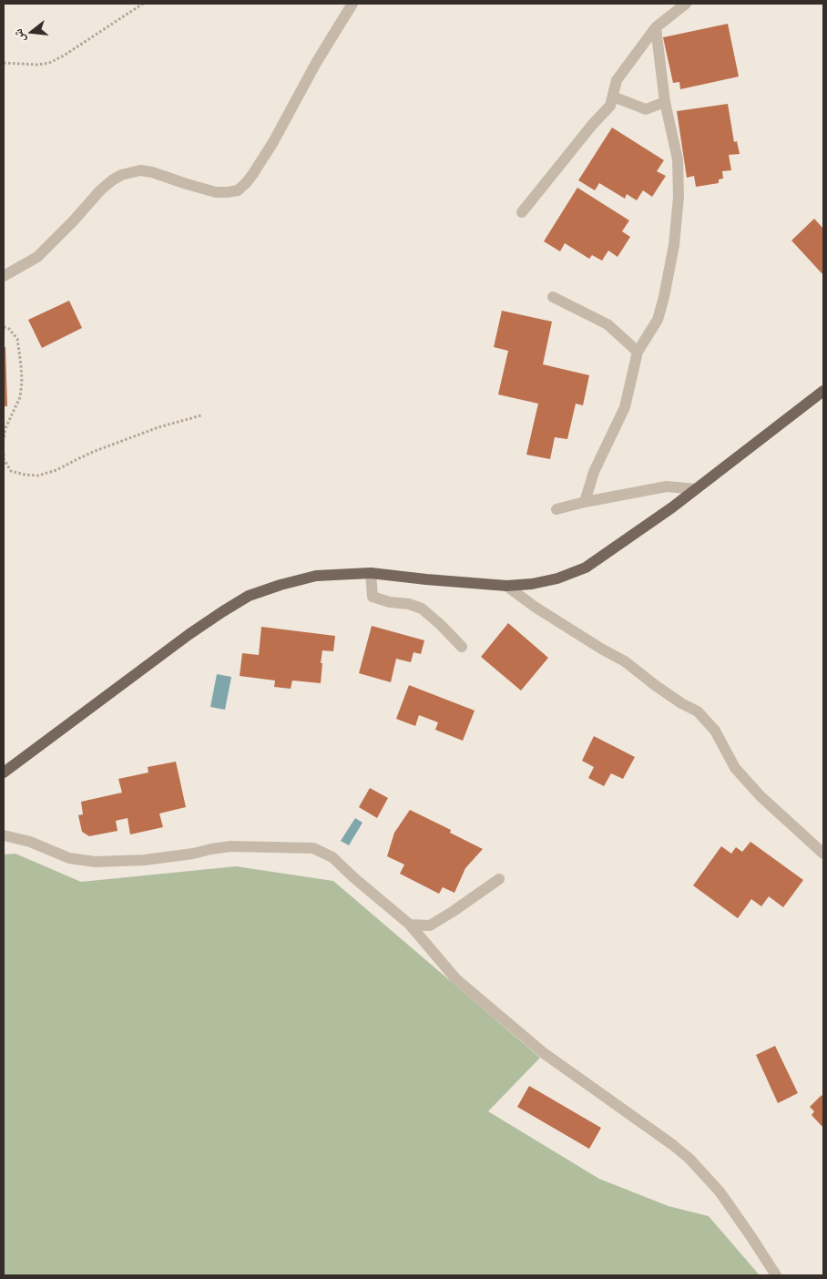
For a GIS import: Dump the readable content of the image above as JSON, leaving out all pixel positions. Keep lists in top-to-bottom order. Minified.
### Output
{"north":"left"}
